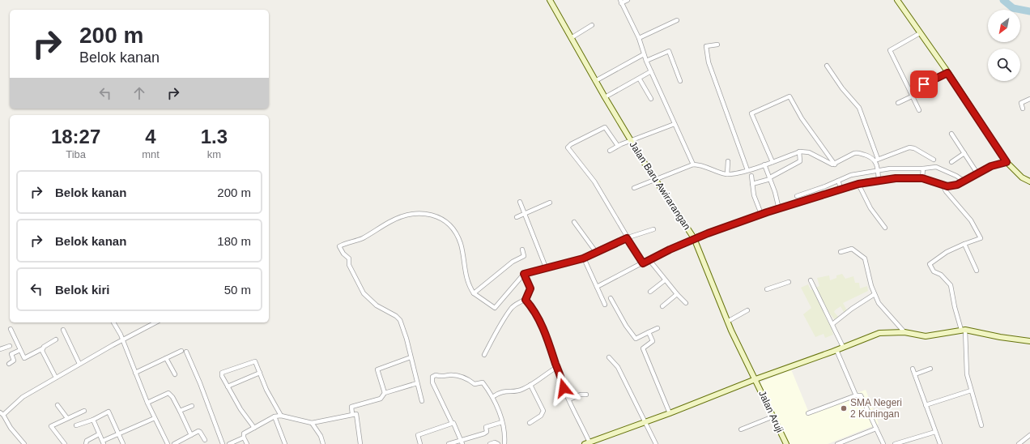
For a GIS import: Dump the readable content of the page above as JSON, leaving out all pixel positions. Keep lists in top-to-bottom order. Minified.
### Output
{"streets":{"street":["Jalan Baru Awirarangan","Jalan Aruji"]},"crossings":[["Jalan Baru Awirarangan","Jalan Aruji"]],"places":["SMA Negeri 2 Kuningan"],"north":"bottom left","page":{"turn":["200 m","Belok kanan"],"eta":["18:27","Tiba","4","mnt","1.3","km"],"list":[{"name":"Belok kanan","value":"200 m"},{"name":"Belok kanan","value":"180 m"},{"name":"Belok kiri","value":"50 m"}]}}
